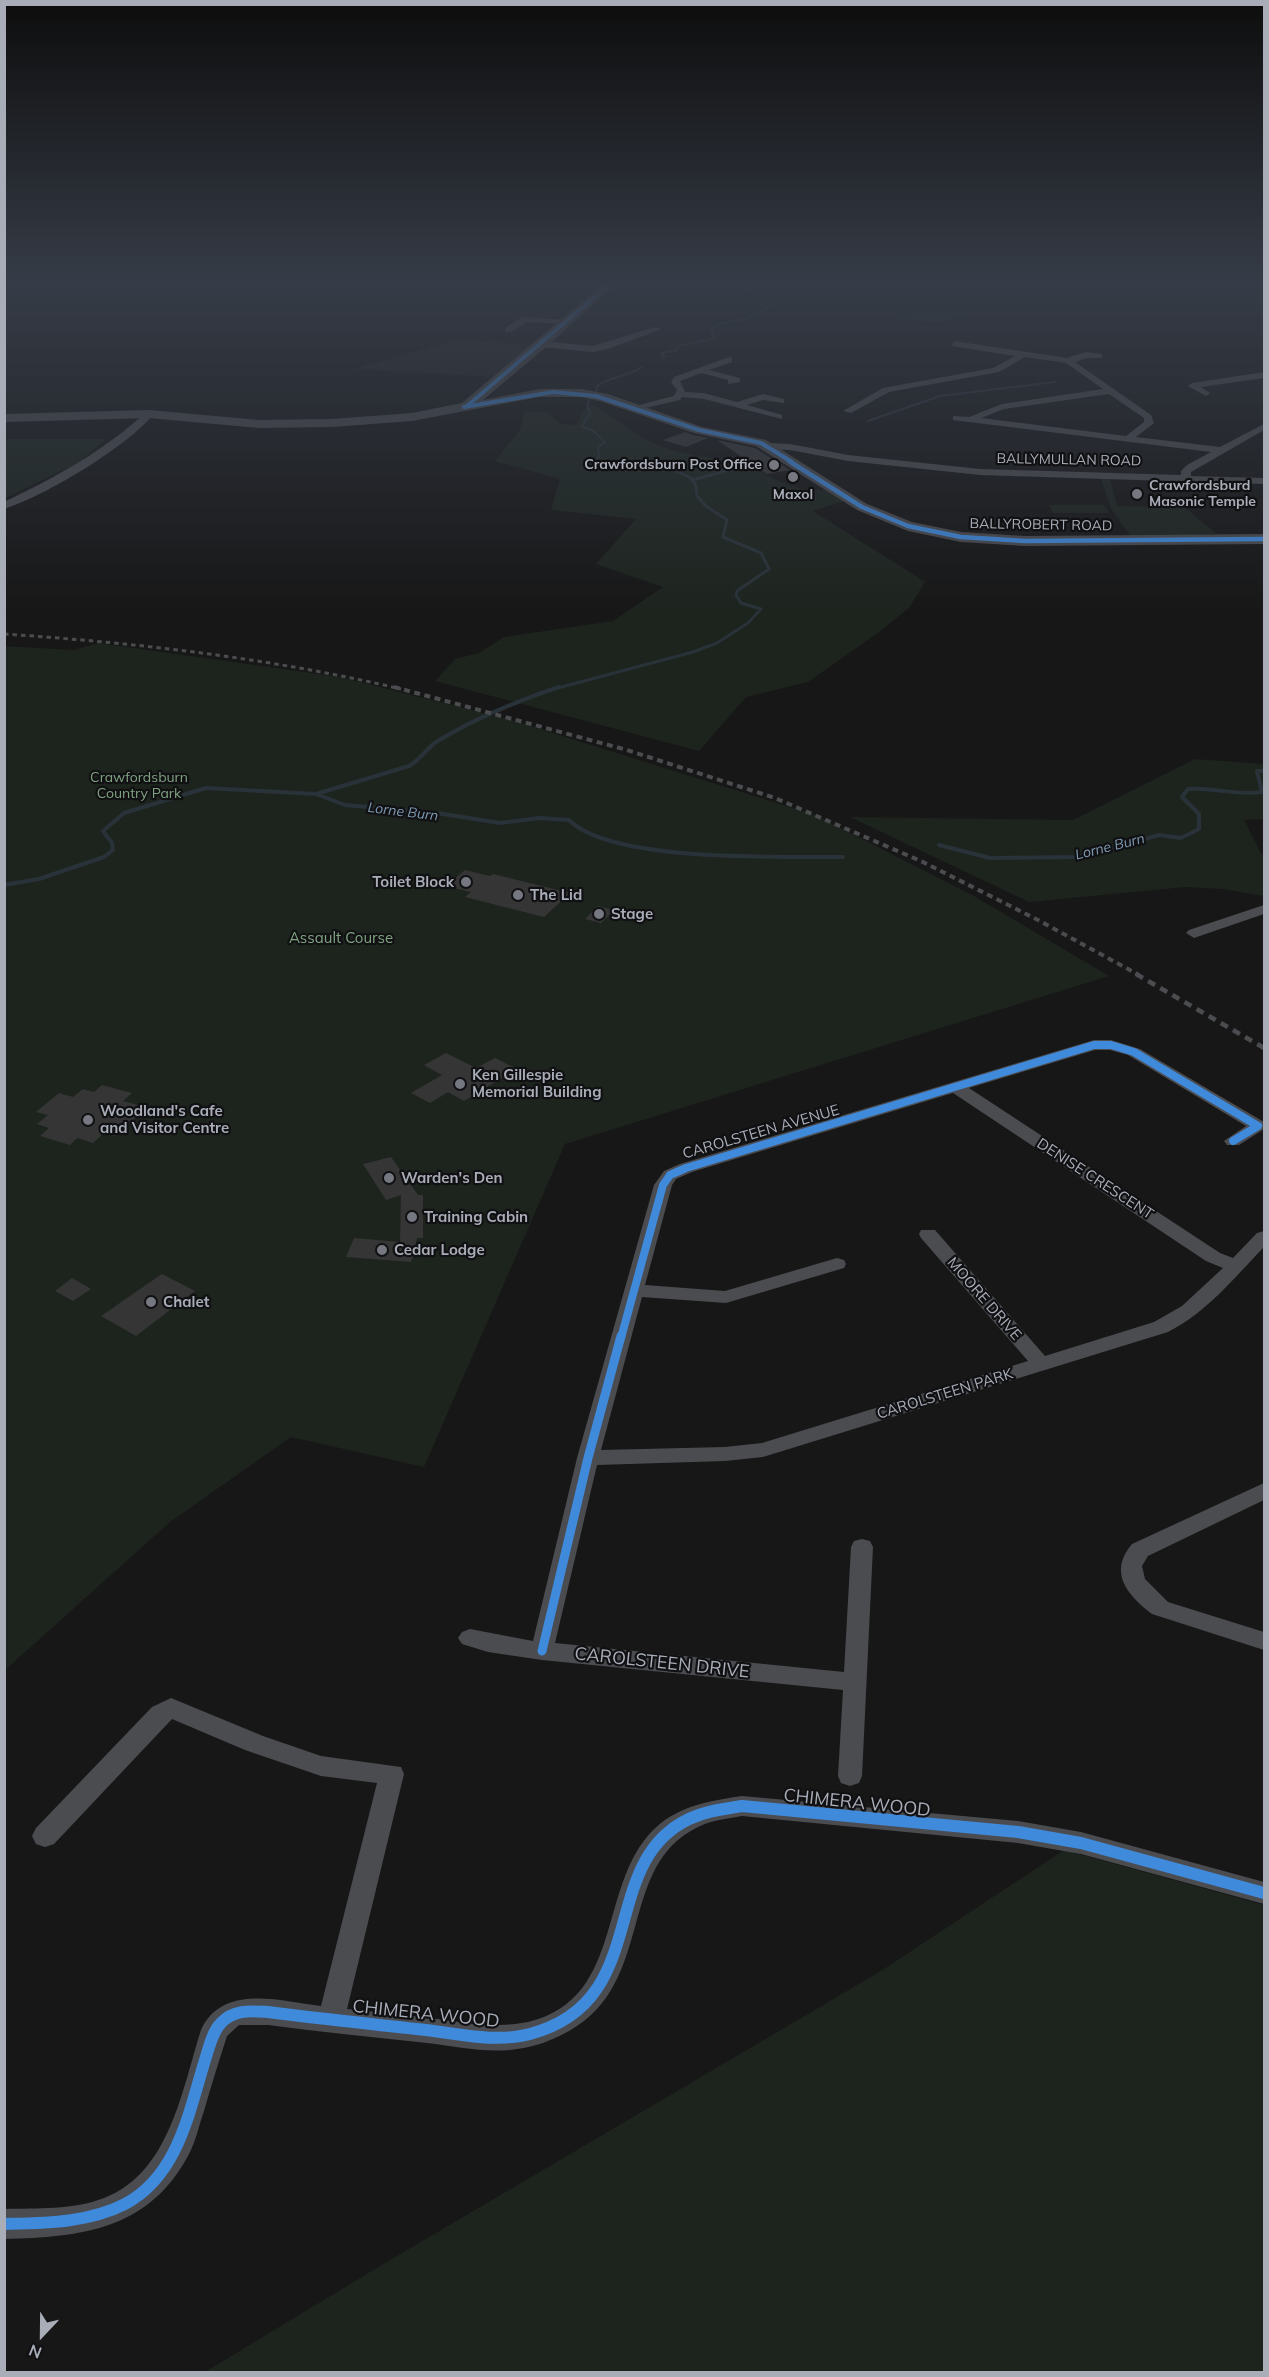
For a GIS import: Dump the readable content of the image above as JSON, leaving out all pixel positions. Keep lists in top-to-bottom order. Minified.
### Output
{"streets":{"main road":["BALLYROBERT ROAD"],"street":["BALLYMULLAN ROAD","CAROLSTEEN AVENUE","DENISE CRESCENT","MOORE DRIVE","CAROLSTEEN PARK","CAROLSTEEN DRIVE","CHIMERA WOOD"]},"crossings":[["BALLYMULLAN ROAD","BALLYROBERT ROAD"],["CAROLSTEEN AVENUE","DENISE CRESCENT"],["CAROLSTEEN AVENUE","CAROLSTEEN PARK"],["CAROLSTEEN AVENUE","CAROLSTEEN DRIVE"],["DENISE CRESCENT","CAROLSTEEN PARK"],["MOORE DRIVE","CAROLSTEEN PARK"]],"water":["Lorne Burn"],"parks":["Crawfordsburn Country Park","Assault Course"],"places":["Crawfordsburn Post Office","Maxol","Crawfordsburd Masonic Temple","Toilet Block","The Lid","Stage","Ken Gillespie Memorial Building","Woodland's Cafe and Visitor Centre","Warden's Den","Training Cabin","Cedar Lodge","Chalet"],"north":"bottom"}
